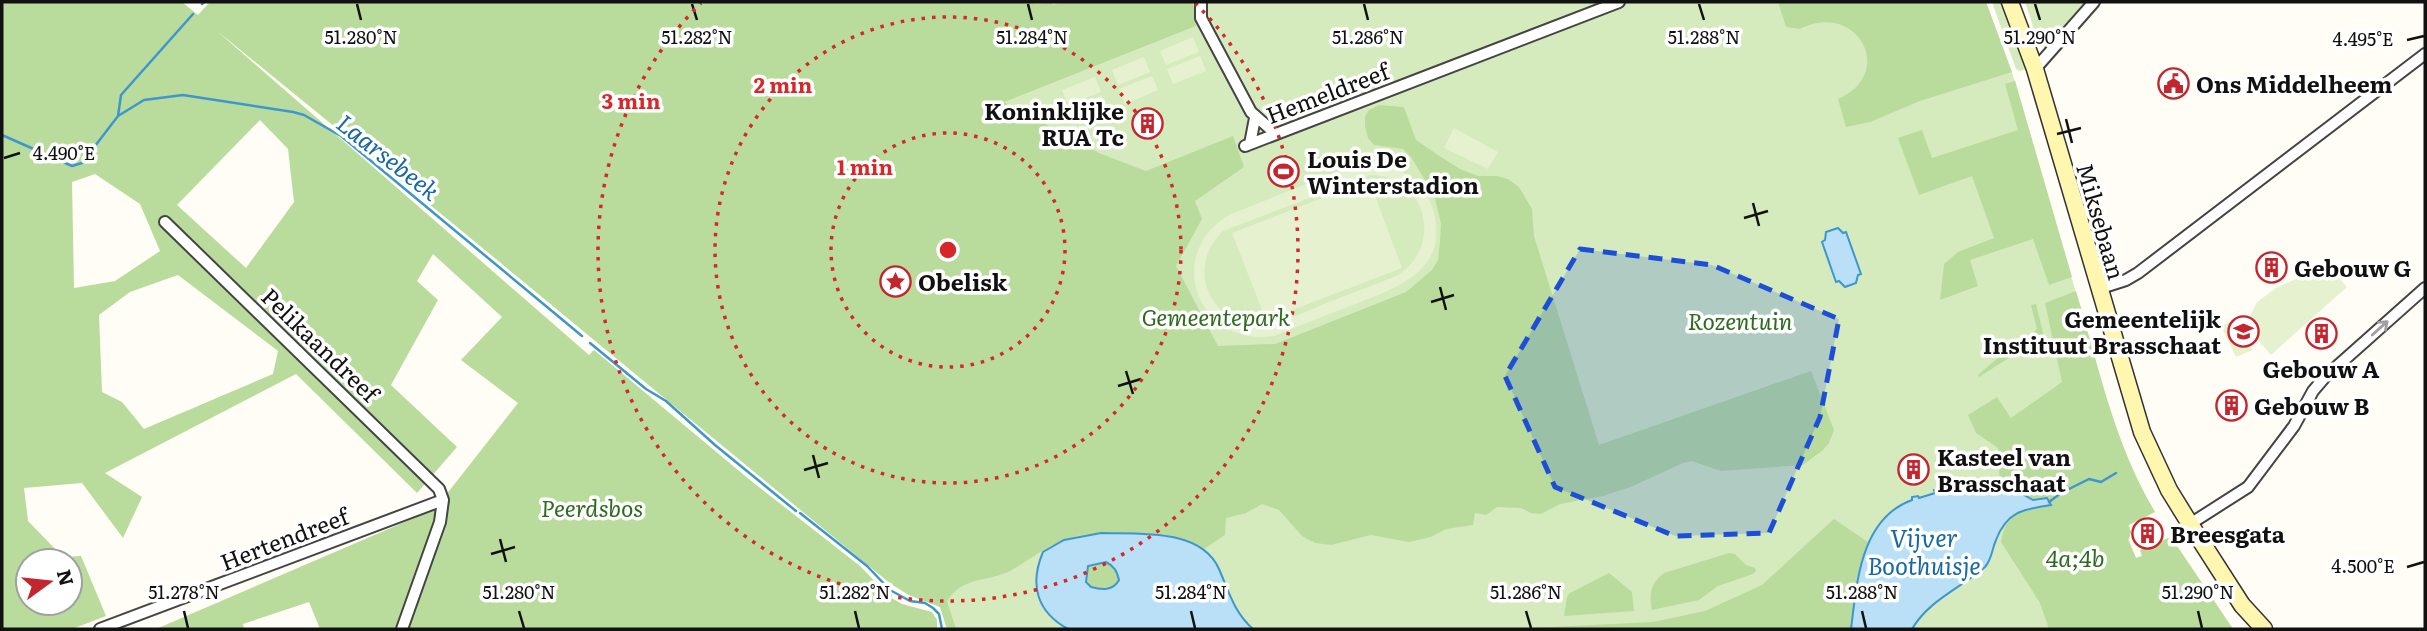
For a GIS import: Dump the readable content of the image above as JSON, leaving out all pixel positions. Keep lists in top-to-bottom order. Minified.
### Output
{"streets":{"main road":["Miksebaan"],"street":["Hemeldreef","Pelikaandreef","Hertendreef"]},"crossings":[["Pelikaandreef","Hertendreef"]],"water":["Laarsebeek","Vijver Boothuisje"],"parks":["Gemeentepark","Rozentuin","Peerdsbos","4a;4b"],"places":{"public building":["Ons Middelheem"],"building":["Koninklijke RUA Tc","Gebouw G","Gebouw A","Gebouw B","Kasteel van Brasschaat","Breesgata"],"sports":["Louis De Winterstadion"],"place":["Obelisk"],"school or university":["Gemeentelijk Instituut Brasschaat"]},"north":"right","coordinates":["51.280°N","51.282°N","51.284°N","51.286°N","51.290°N","51.288°N","4.495°E","4.490°E","4.500°E","51.278°N"],"rings":["2 min","3 min","1 min"]}
